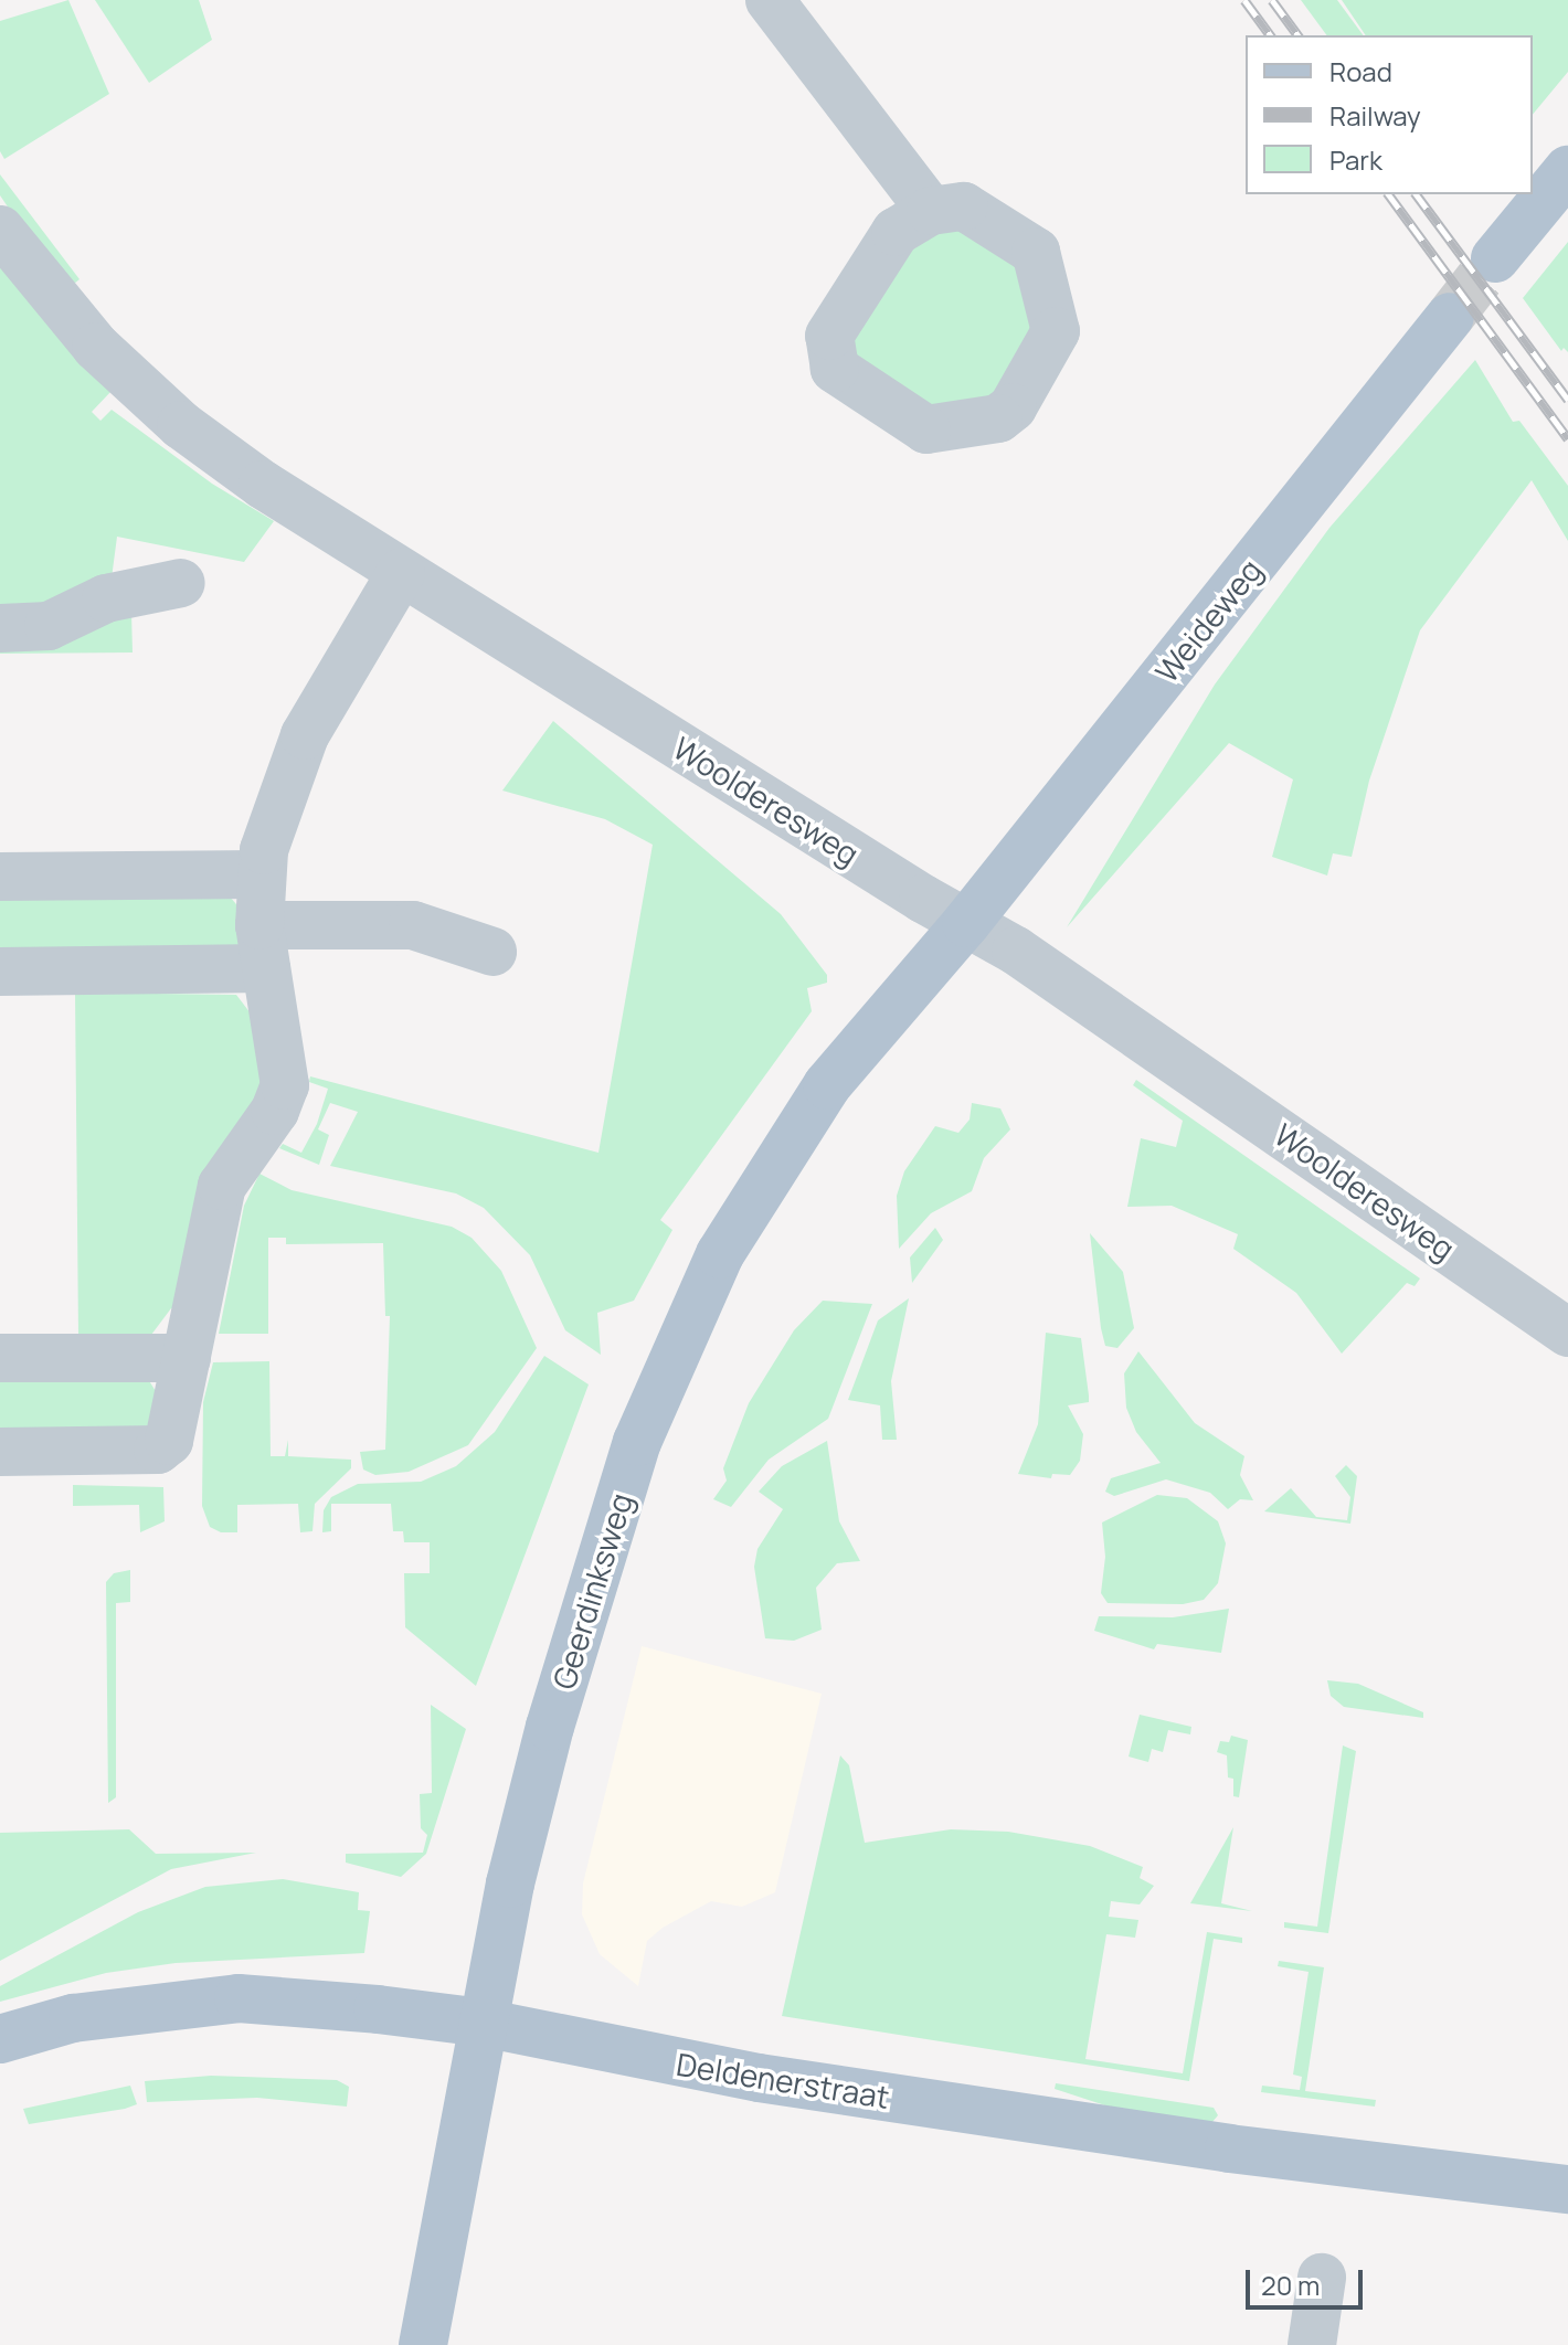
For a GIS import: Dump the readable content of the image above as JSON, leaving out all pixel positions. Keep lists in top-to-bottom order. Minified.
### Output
{"streets":{"main road":["Weideweg","Geerdinksweg","Deldenerstraat"],"street":["Woolderesweg"]},"crossings":[["Weideweg","Woolderesweg"],["Weideweg","Geerdinksweg"],["Woolderesweg","Geerdinksweg"],["Geerdinksweg","Deldenerstraat"]],"legend":["Road","Railway","Park"],"scale_bar":"20 m"}
